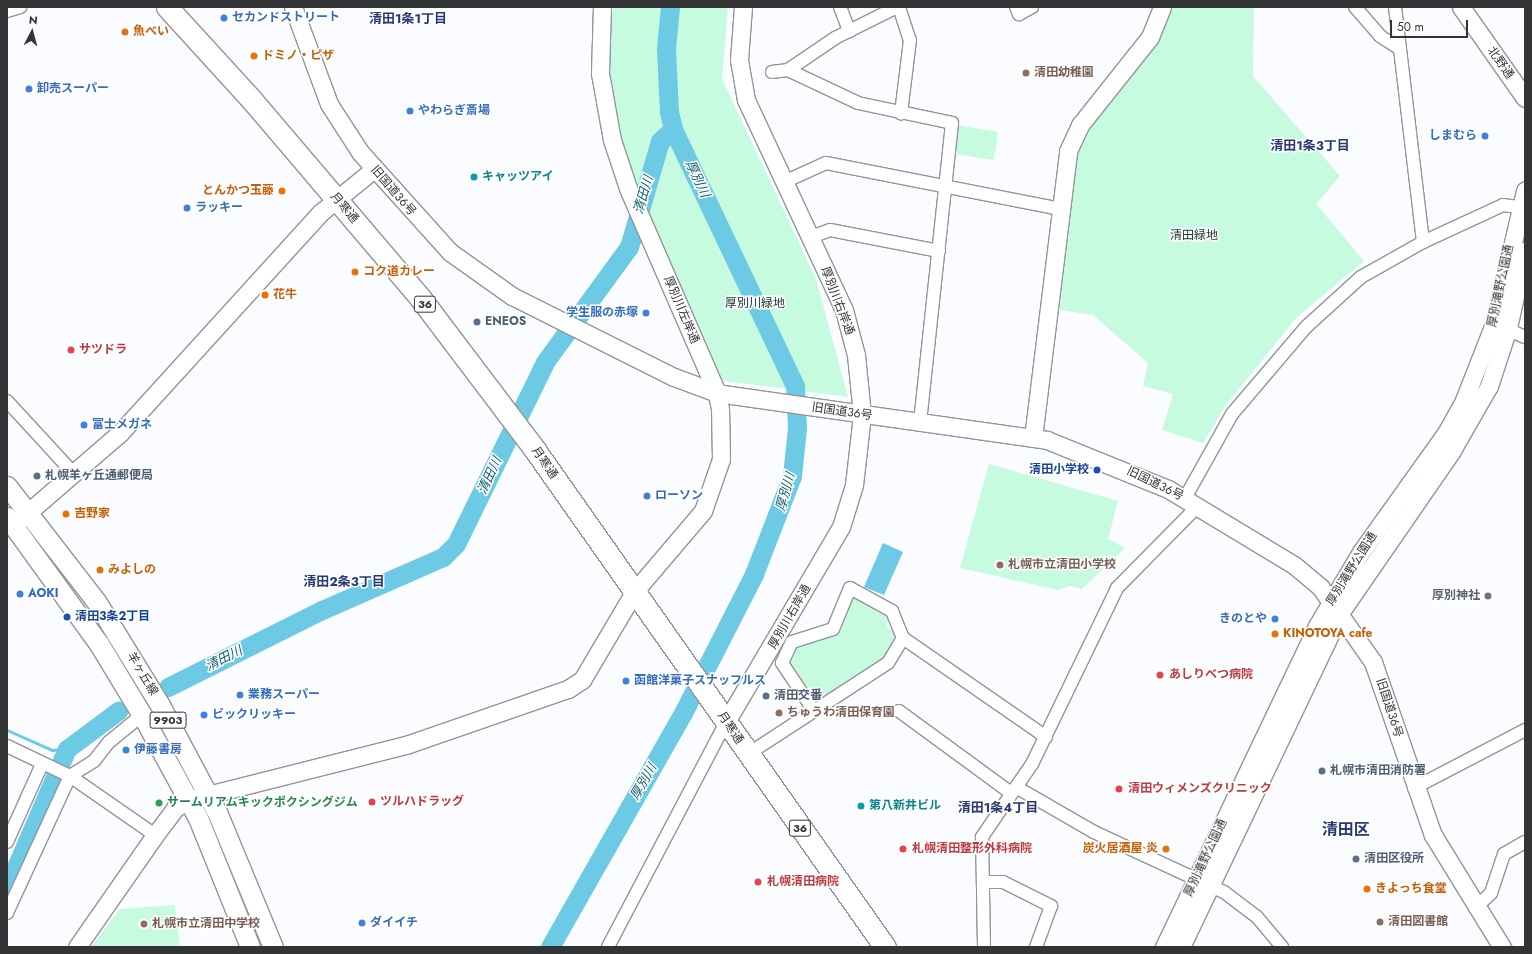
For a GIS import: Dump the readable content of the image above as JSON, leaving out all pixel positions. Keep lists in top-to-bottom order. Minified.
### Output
{"streets":{"highway":["月寒通","36"],"main road":["羊ヶ丘線","9903"],"street":["北野通","旧国道36号","厚別滝野公園通","厚別川右岸通","厚別川左岸通"]},"crossings":[["旧国道36号","厚別滝野公園通"],["旧国道36号","厚別川右岸通"],["旧国道36号","厚別川左岸通"],["月寒通","厚別川右岸通"],["月寒通","厚別川左岸通"],["厚別川左岸通","羊ヶ丘線"]],"districts":["清田1条1丁目","清田1条3丁目","清田2条3丁目","清田1条4丁目","清田区"],"water":["厚別川","清田川"],"parks":["清田緑地","厚別川緑地"],"places":["セカンドストリート","魚べい","ドミノ・ピザ","清田幼稚園","卸売スーパー","やわらぎ斎場","しまむら","キャッツアイ","とんかつ玉藤","ラッキー","コク道カレー","花牛","学生服の赤塚","ENEOS","サツドラ","富士メガネ","清田小学校","札幌羊ヶ丘通郵便局","ローソン","吉野家","札幌市立清田小学校","みよしの","AOKI","厚別神社","清田3条2丁目","きのとや","KINOTOYA cafe","あしりべつ病院","函館洋菓子スナッフルス","業務スーパー","清田交番","ちゅうわ清田保育園","ビックリッキー","伊藤書房","札幌市清田消防署","清田ウィメンズクリニック","ツルハドラッグ","サームリアムキックボクシングジム","第八新井ビル","札幌清田整形外科病院","炭火居酒屋 炎","清田区役所","札幌清田病院","きよっち食堂","清田図書館","ダイイチ","札幌市立清田中学校"],"scale_bar":"50 m","north":"top"}
